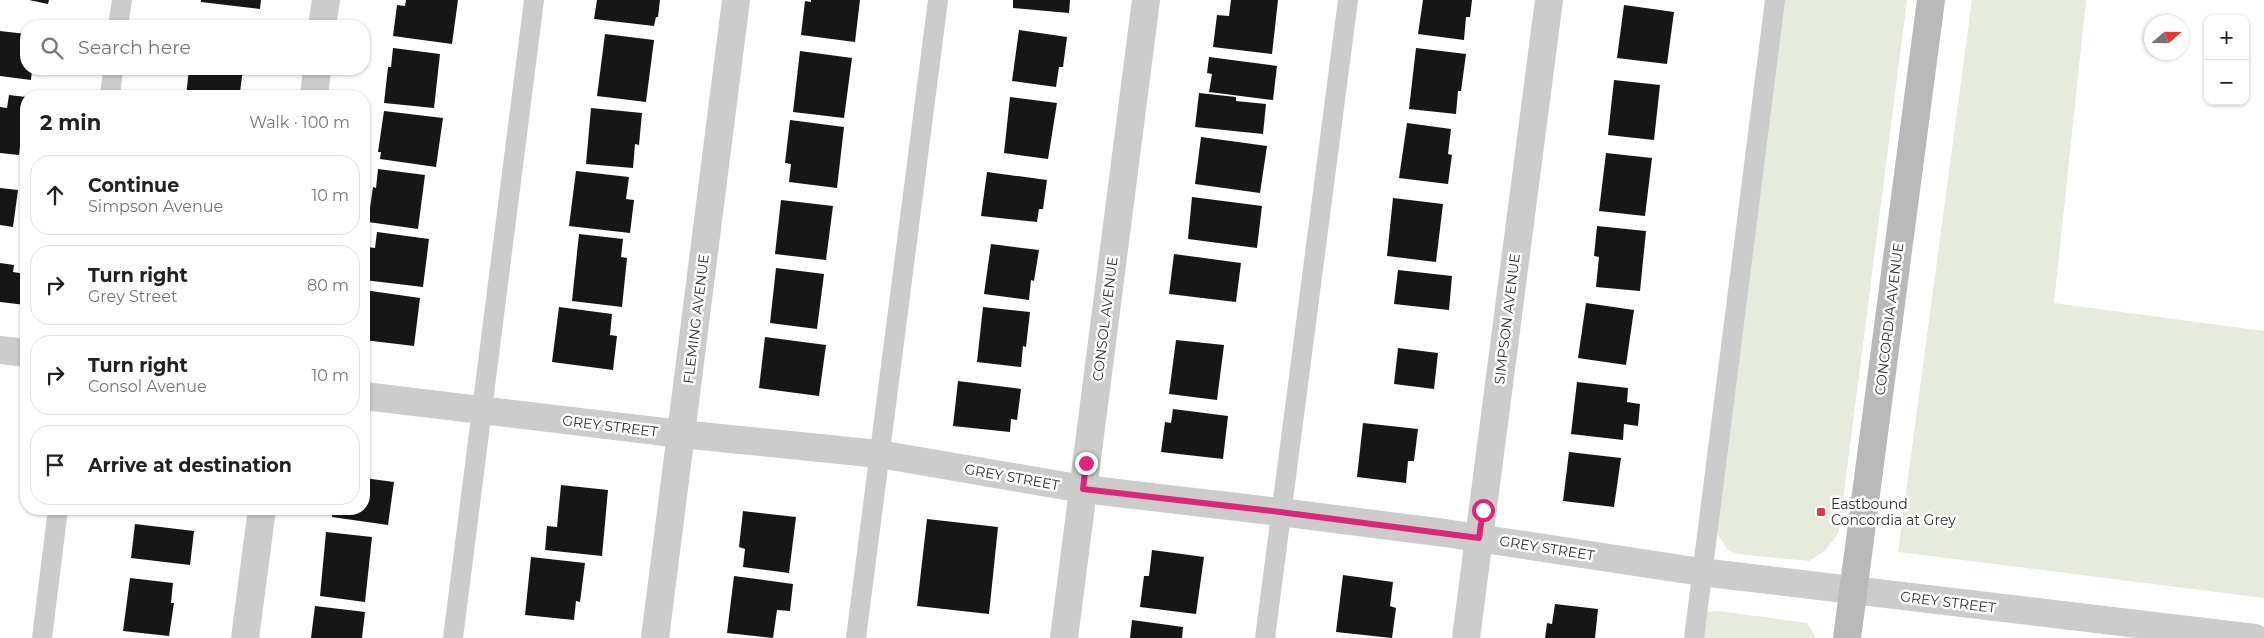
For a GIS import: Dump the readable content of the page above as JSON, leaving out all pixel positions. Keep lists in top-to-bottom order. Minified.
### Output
{"streets":{"main road":["CONCORDIA AVENUE"],"street":["FLEMING AVENUE","CONSOL AVENUE","SIMPSON AVENUE","GREY STREET"]},"crossings":[["FLEMING AVENUE","GREY STREET"],["CONSOL AVENUE","GREY STREET"],["SIMPSON AVENUE","GREY STREET"],["CONCORDIA AVENUE","GREY STREET"]],"places":{"transit":["Eastbound Concordia at Grey"]},"north":"right","page":{"map_buttons":["+","−"],"search":"Search here","heading":["2 min","Walk · 100 m"],"list":[["Continue","Simpson Avenue","10 m"],["Turn right","Grey Street","80 m"],["Turn right","Consol Avenue","10 m"],"Arrive at destination"]}}
